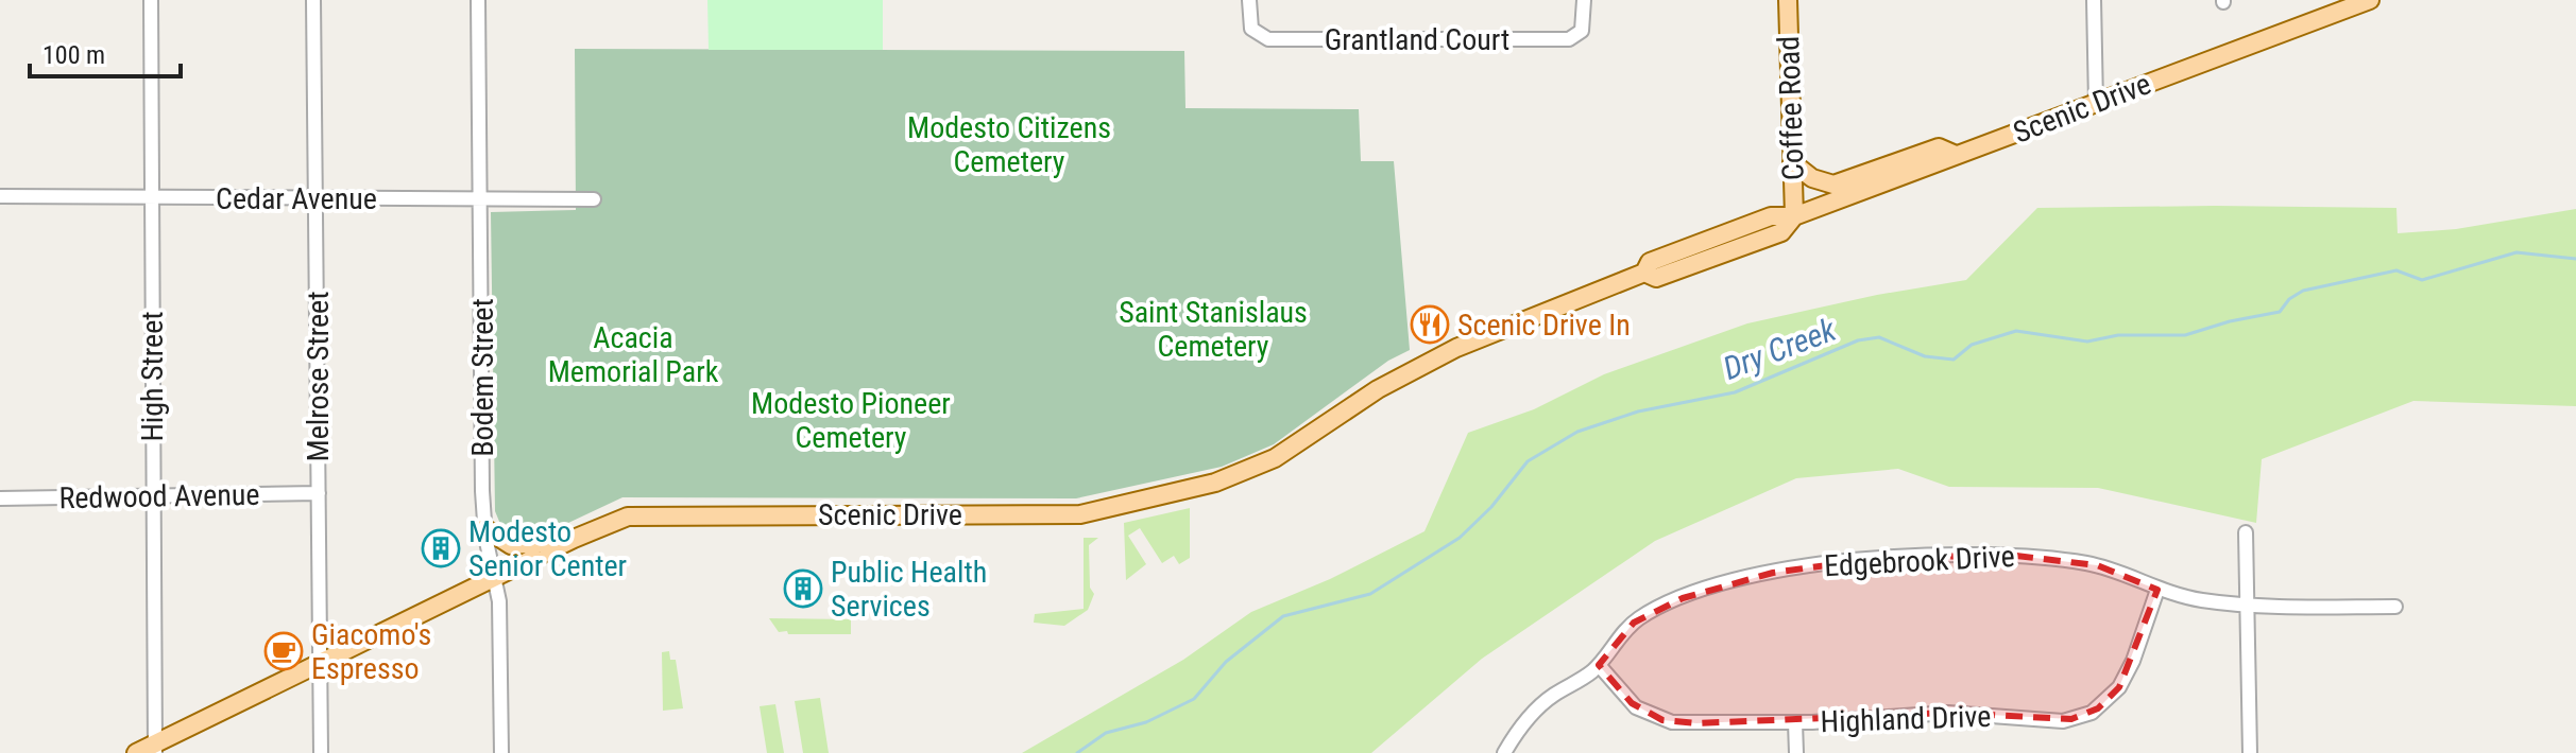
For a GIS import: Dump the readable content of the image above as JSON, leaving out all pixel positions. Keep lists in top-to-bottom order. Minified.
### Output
{"streets":{"main road":["Coffee Road","Scenic Drive"],"street":["Grantland Court","Cedar Avenue","High Street","Melrose Street","Bodem Street","Redwood Avenue","Edgebrook Drive","Highland Drive"]},"crossings":[["Coffee Road","Scenic Drive"],["Scenic Drive","High Street"],["Scenic Drive","Melrose Street"],["Scenic Drive","Bodem Street"],["Cedar Avenue","High Street"],["Cedar Avenue","Melrose Street"],["Cedar Avenue","Bodem Street"],["High Street","Redwood Avenue"],["Melrose Street","Redwood Avenue"],["Edgebrook Drive","Highland Drive"]],"water":["Dry Creek"],"parks":["Modesto Citizens Cemetery","Saint Stanislaus Cemetery","Acacia Memorial Park","Modesto Pioneer Cemetery"],"places":{"restaurant":["Scenic Drive In"],"building":["Modesto Senior Center","Public Health Services"],"cafe":["Giacomo's Espresso"]},"scale_bar":"100 m"}
